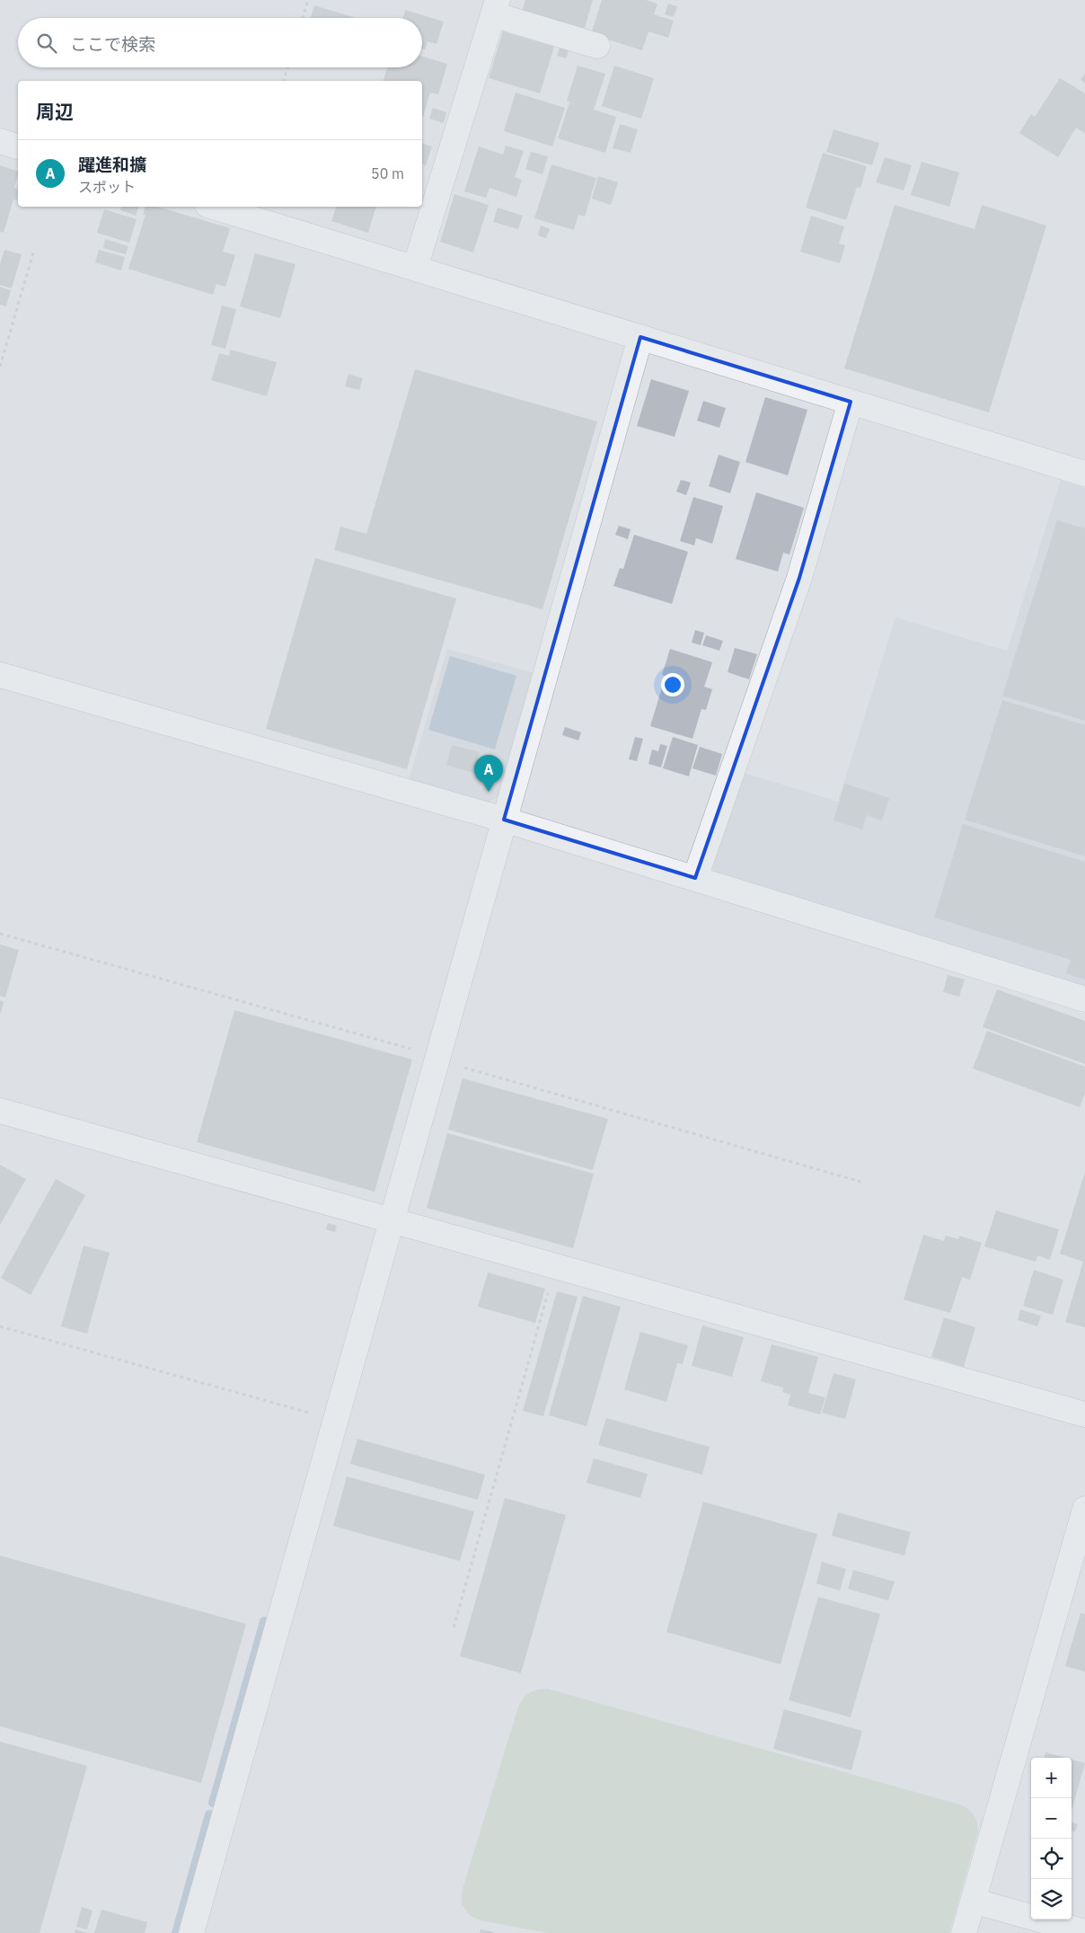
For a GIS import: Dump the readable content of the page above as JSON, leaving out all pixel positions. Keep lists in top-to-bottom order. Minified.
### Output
{"page":{"search":"ここで検索","heading":"周辺","list":[{"mark":"A","name":"躍進和擴","note":"スポット","value":"50 m"}],"pins":"A","map_buttons":["+","−"]}}
